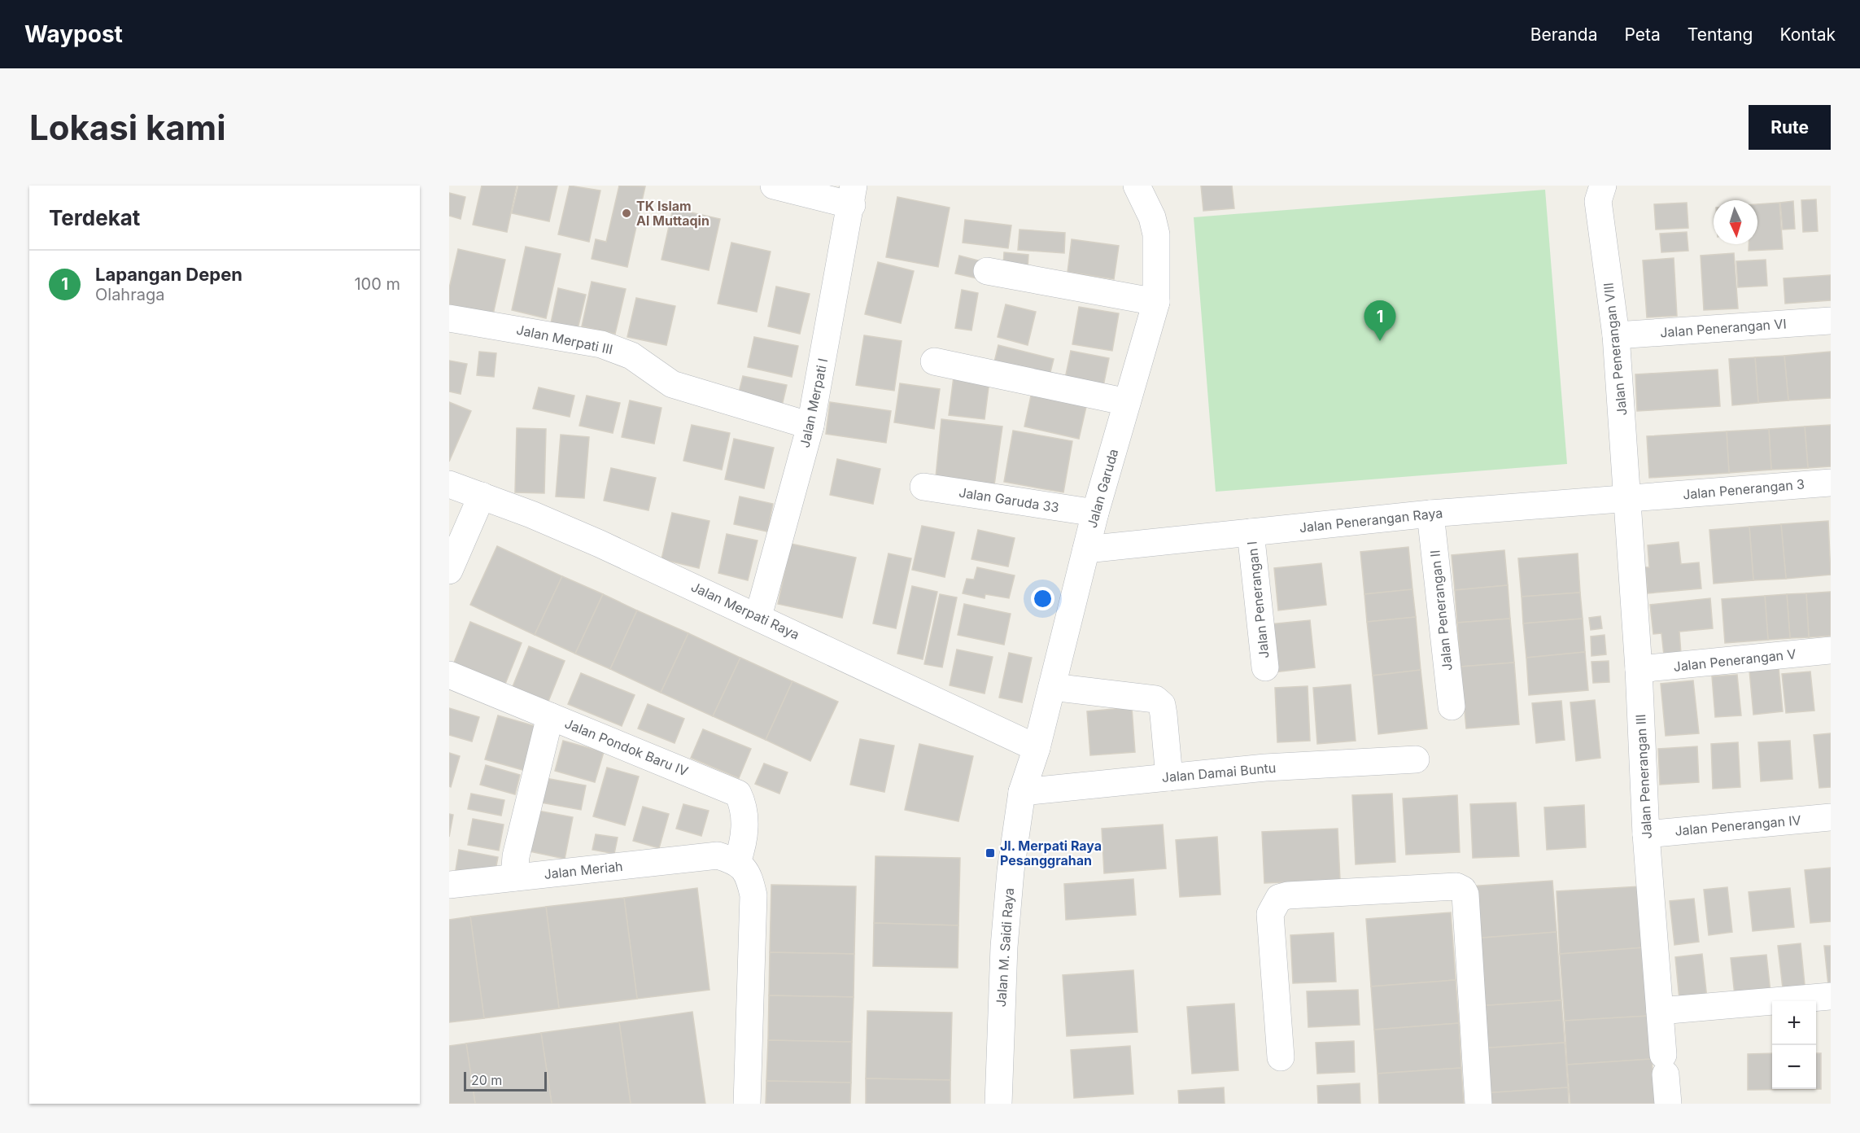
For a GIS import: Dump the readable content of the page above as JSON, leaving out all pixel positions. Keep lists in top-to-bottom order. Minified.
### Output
{"streets":{"street":["Jalan Penerangan VI","Jalan Merpati III","Jalan Penerangan VIII","Jalan Merpati I","Jalan Garuda","Jalan Penerangan 3","Jalan Garuda 33","Jalan Penerangan Raya","Jalan Penerangan I","Jalan Merpati Raya","Jalan Penerangan II","Jalan Penerangan V","Jalan Pondok Baru IV","Jalan Damai Buntu","Jalan Penerangan III","Jalan Penerangan IV","Jalan Meriah","Jalan M. Saidi Raya"]},"crossings":[["Jalan Penerangan VI","Jalan Penerangan VIII"],["Jalan Merpati III","Jalan Merpati I"],["Jalan Penerangan VIII","Jalan Penerangan Raya"],["Jalan Penerangan VIII","Jalan Penerangan III"],["Jalan Merpati I","Jalan Merpati Raya"],["Jalan Garuda","Jalan Garuda 33"],["Jalan Garuda","Jalan Penerangan Raya"],["Jalan Garuda","Jalan Merpati Raya"],["Jalan Garuda","Jalan Damai Buntu"],["Jalan Garuda","Jalan M. Saidi Raya"],["Jalan Penerangan 3","Jalan Penerangan Raya"],["Jalan Penerangan Raya","Jalan Penerangan I"],["Jalan Penerangan Raya","Jalan Penerangan II"],["Jalan Penerangan Raya","Jalan Penerangan III"],["Jalan Penerangan V","Jalan Penerangan III"],["Jalan Pondok Baru IV","Jalan Meriah"],["Jalan Damai Buntu","Jalan M. Saidi Raya"],["Jalan Penerangan III","Jalan Penerangan IV"]],"places":{"other":["TK Islam Al Muttaqin"],"transit":["Jl. Merpati Raya Pesanggrahan"]},"scale_bar":"20 m","north":"bottom","page":{"header":"Waypost","nav":["Beranda","Peta","Tentang","Kontak"],"buttons":"Rute","title":"Lokasi kami","heading":"Terdekat","list":[{"mark":"1","name":"Lapangan Depen","note":"Olahraga","value":"100 m"}],"pins":"1","map_buttons":["+","−"],"scale":"20 m"}}
